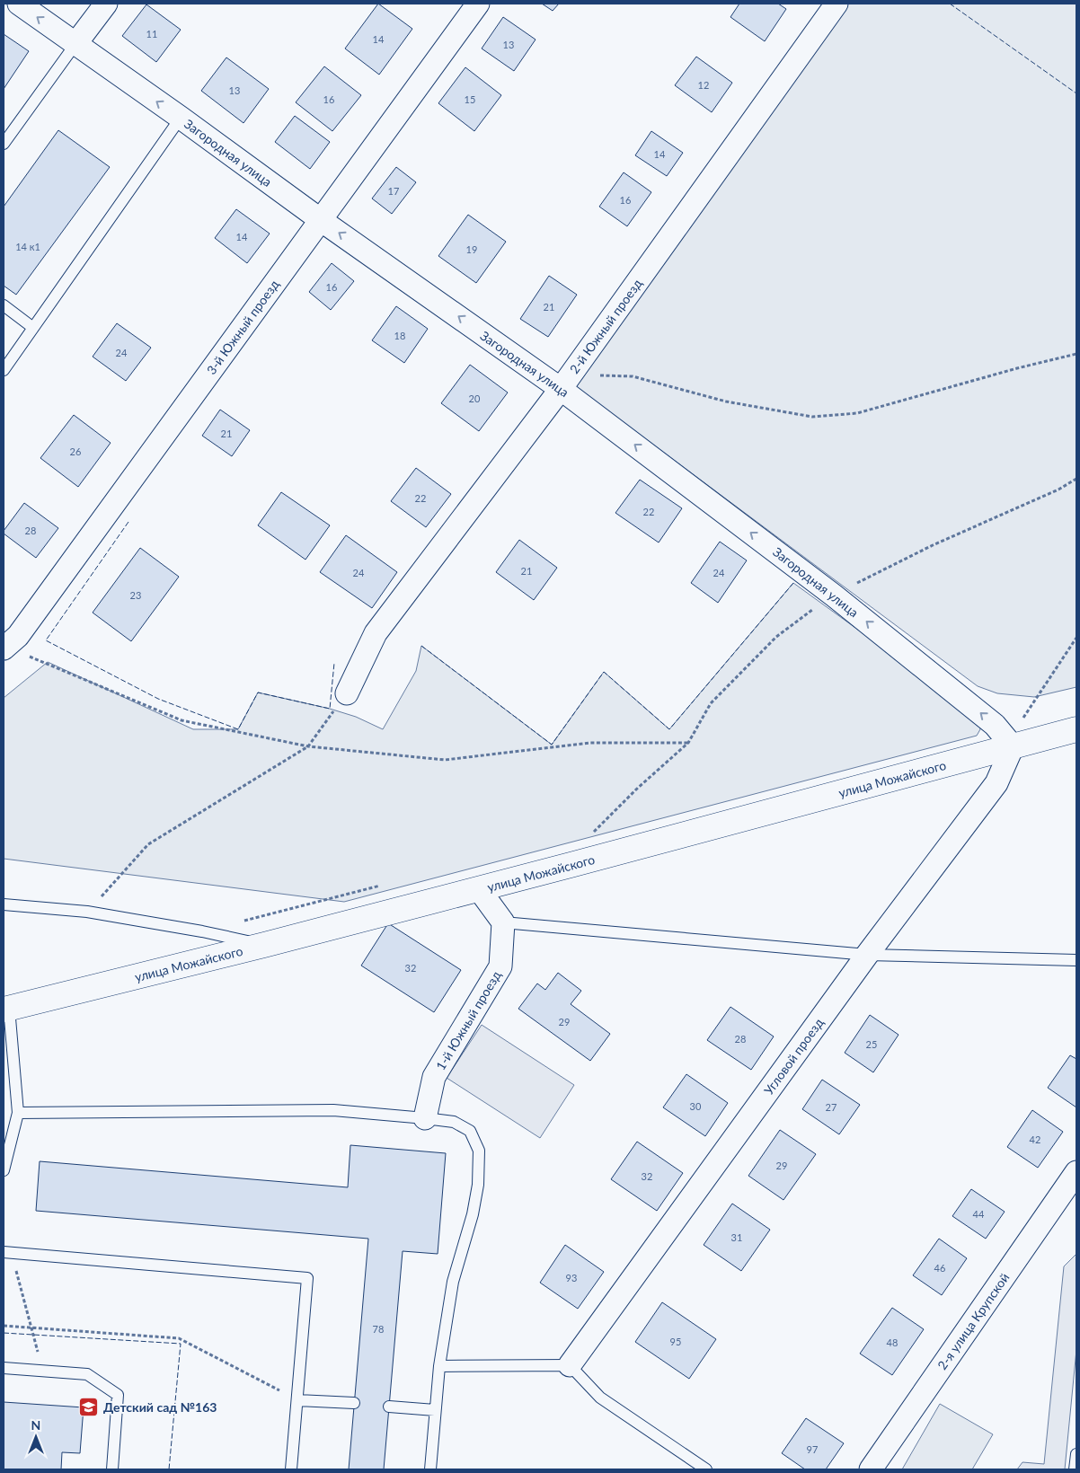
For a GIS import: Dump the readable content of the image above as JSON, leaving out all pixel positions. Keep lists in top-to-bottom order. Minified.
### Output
{"streets":{"main road":["улица Можайского"],"street":["Загородная улица","2-й Южный проезд","3-й Южный проезд","1-й Южный проезд","Угловой проезд","2-я улица Крупской"]},"crossings":[["Загородная улица","2-й Южный проезд"],["Загородная улица","3-й Южный проезд"],["Загородная улица","улица Можайского"],["Загородная улица","Угловой проезд"],["улица Можайского","Угловой проезд"]],"one_way":["Загородная улица"],"places":{"school or university":["Детский сад №163"]},"house_numbers":["11","14","13","12","13","16","15","14","17","16","14","14 к1","19","16","21","18","24","20","21","26","22","22","28","21","24","24","23","32","29","28","25","30","27","42","29","32","44","31","46","93","78","95","48","97"],"north":"top"}
